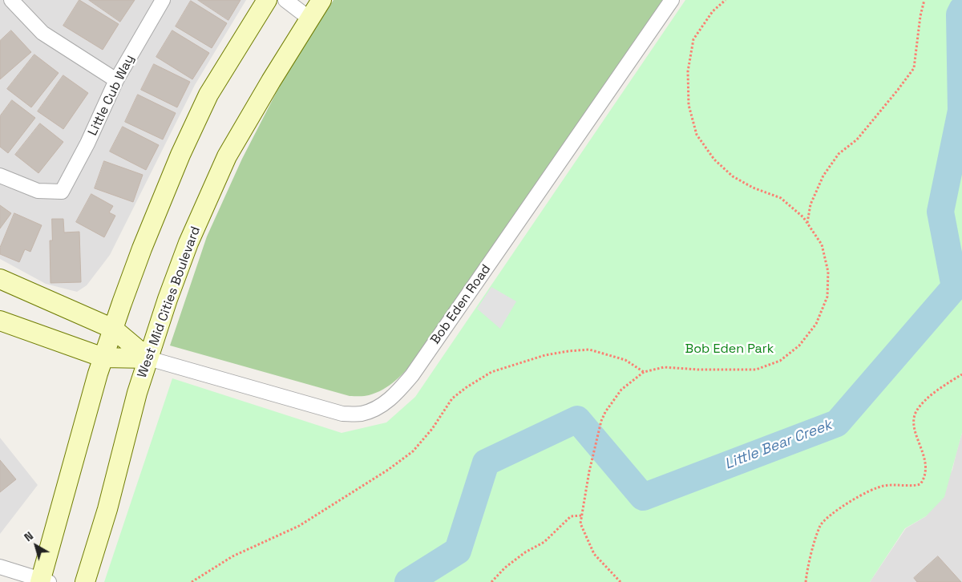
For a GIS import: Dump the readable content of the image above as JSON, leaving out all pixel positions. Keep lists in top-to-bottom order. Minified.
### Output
{"streets":{"main road":["West Mid Cities Boulevard"],"street":["Little Cub Way","Bob Eden Road"]},"crossings":[["West Mid Cities Boulevard","Bob Eden Road"]],"water":["Little Bear Creek"],"parks":["Bob Eden Park"],"north":"top left"}
